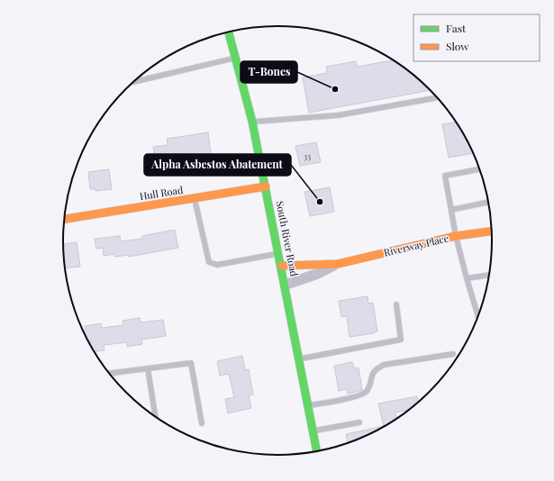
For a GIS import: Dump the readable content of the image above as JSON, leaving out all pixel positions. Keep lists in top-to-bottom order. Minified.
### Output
{"streets":{"main road":["Hull Road","South River Road","Riverway Place"]},"crossings":[["Hull Road","South River Road"],["South River Road","Riverway Place"]],"places":["T-Bones","Alpha Asbestos Abatement"],"house_numbers":["33"],"legend":["Fast","Slow"]}
